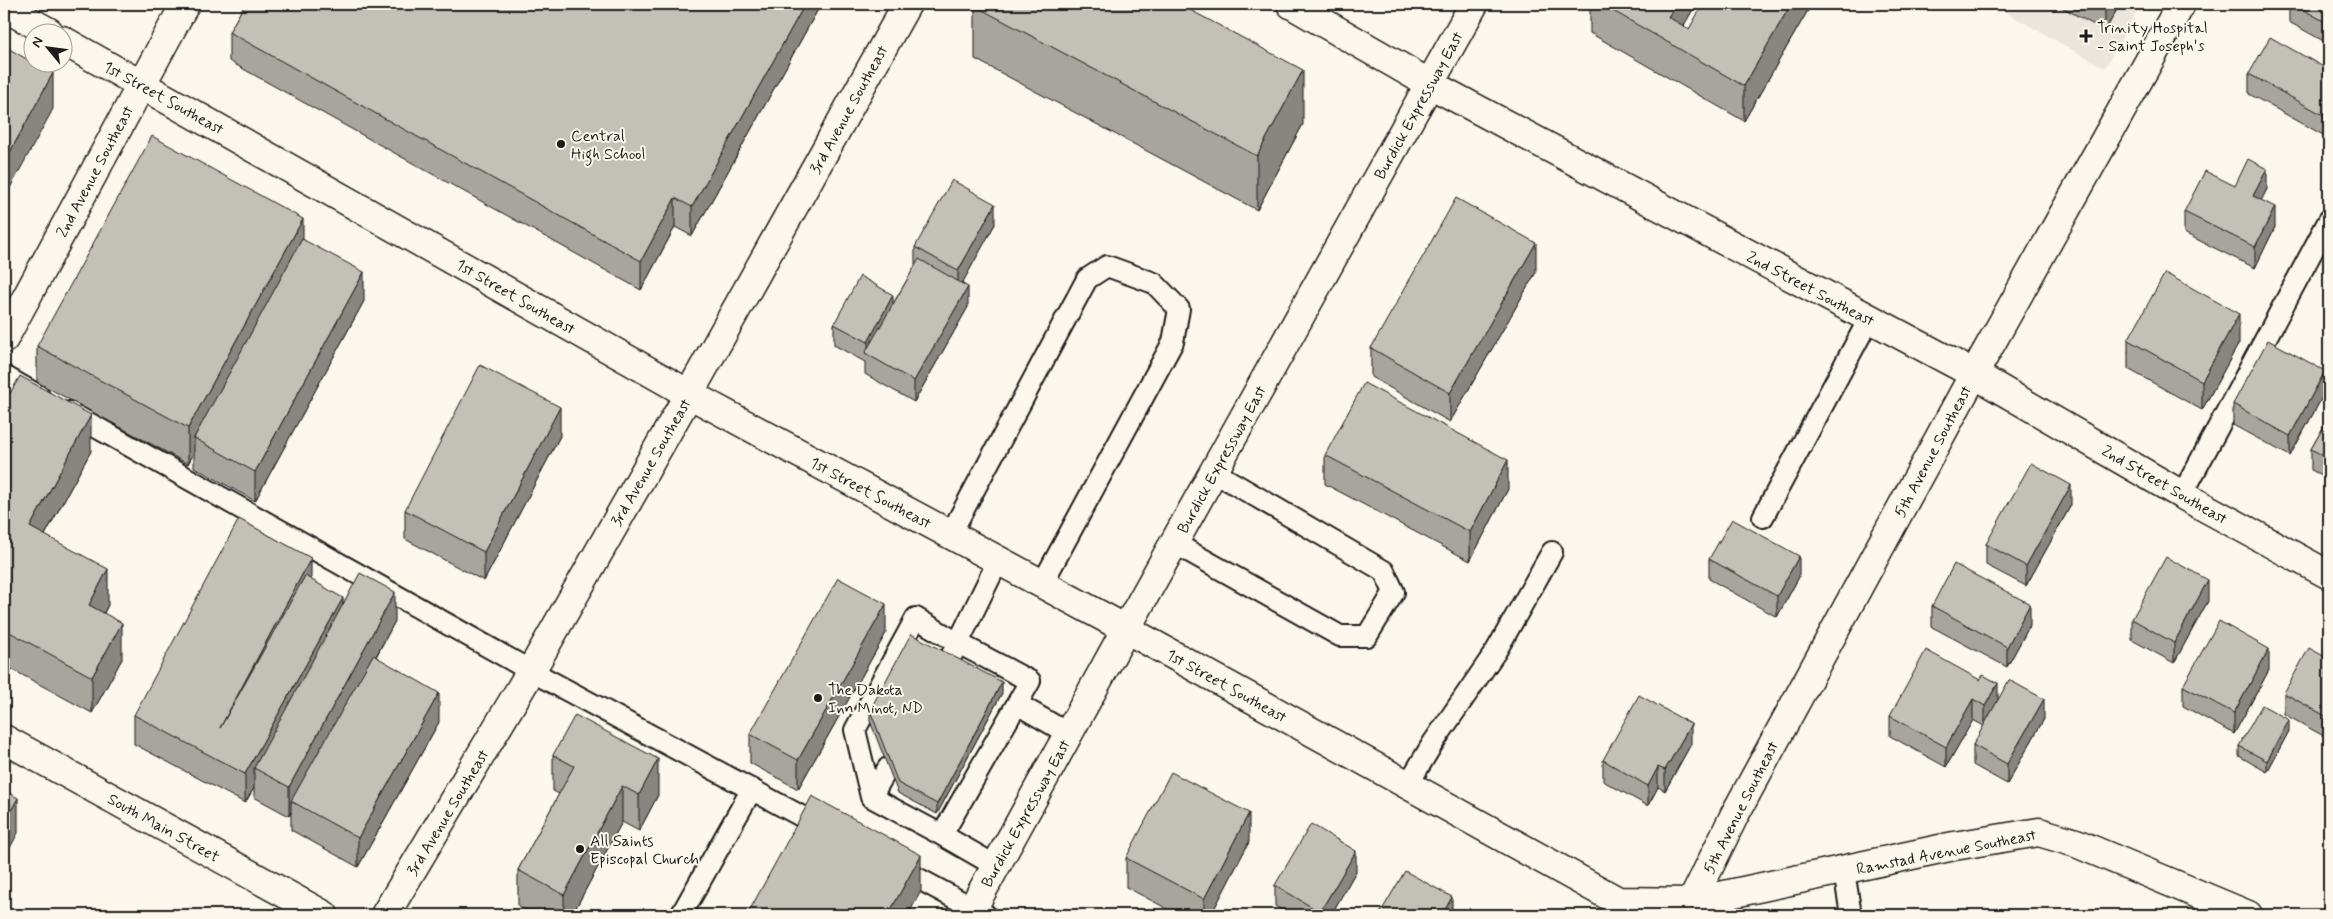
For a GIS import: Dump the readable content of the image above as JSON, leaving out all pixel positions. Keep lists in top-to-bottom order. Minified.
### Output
{"streets":{"street":["1st Street Southeast","Burdick Expressway East","3rd Avenue Southeast","2nd Avenue Southeast","2nd Street Southeast","5th Avenue Southeast","South Main Street","Ramstad Avenue Southeast"]},"crossings":[["1st Street Southeast","Burdick Expressway East"],["1st Street Southeast","3rd Avenue Southeast"],["1st Street Southeast","2nd Avenue Southeast"],["1st Street Southeast","5th Avenue Southeast"],["1st Street Southeast","Ramstad Avenue Southeast"],["Burdick Expressway East","2nd Street Southeast"],["2nd Street Southeast","5th Avenue Southeast"],["5th Avenue Southeast","Ramstad Avenue Southeast"]],"places":{"health":["Trinity Hospital - Saint Joseph's"],"other":["Central High School","The Dakota Inn Minot, ND","All Saints Episcopal Church"]},"north":"top left"}
